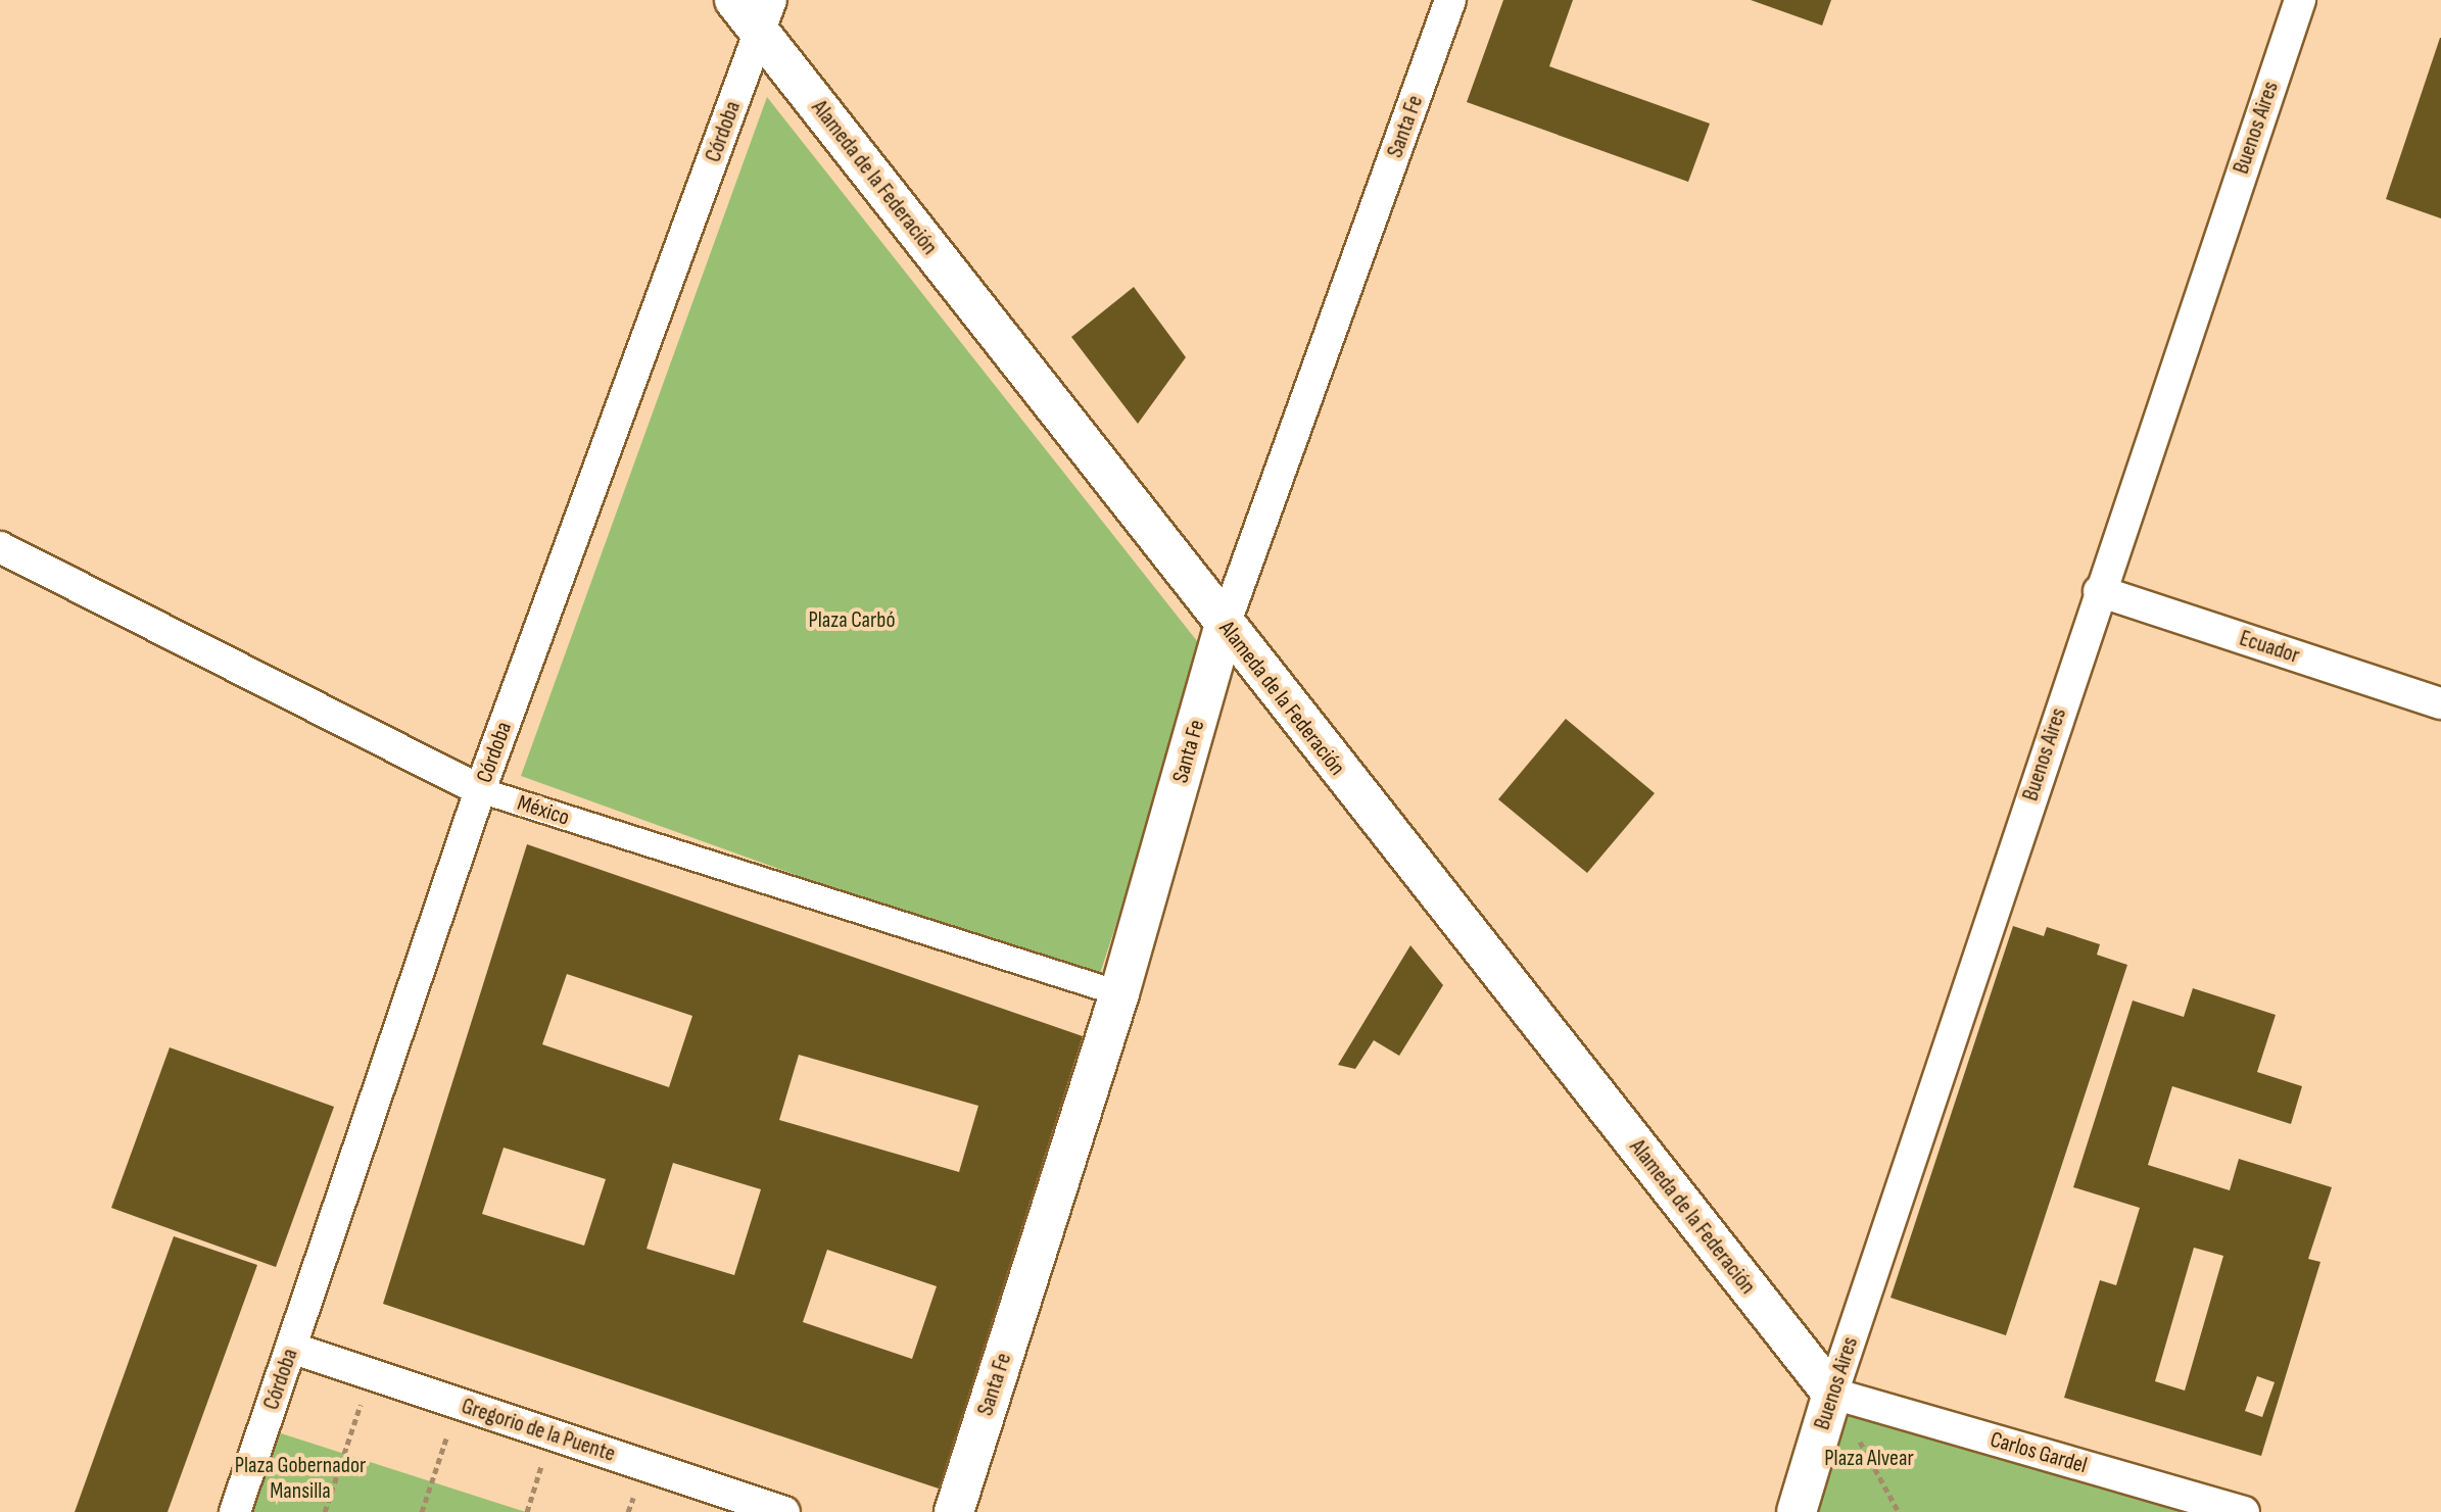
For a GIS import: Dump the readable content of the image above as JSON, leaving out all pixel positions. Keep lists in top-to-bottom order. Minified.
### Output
{"streets":{"street":["Santa Fe","Buenos Aires","Córdoba","Alameda de la Federación","Ecuador","México","Gregorio de la Puente","Carlos Gardel"]},"crossings":[["Santa Fe","Alameda de la Federación"],["Santa Fe","México"],["Buenos Aires","Alameda de la Federación"],["Buenos Aires","Ecuador"],["Buenos Aires","Carlos Gardel"],["Córdoba","Alameda de la Federación"],["Córdoba","México"],["Córdoba","Gregorio de la Puente"],["Alameda de la Federación","Carlos Gardel"]],"parks":["Plaza Carbó","Plaza Alvear","Plaza Gobernador Mansilla"]}
